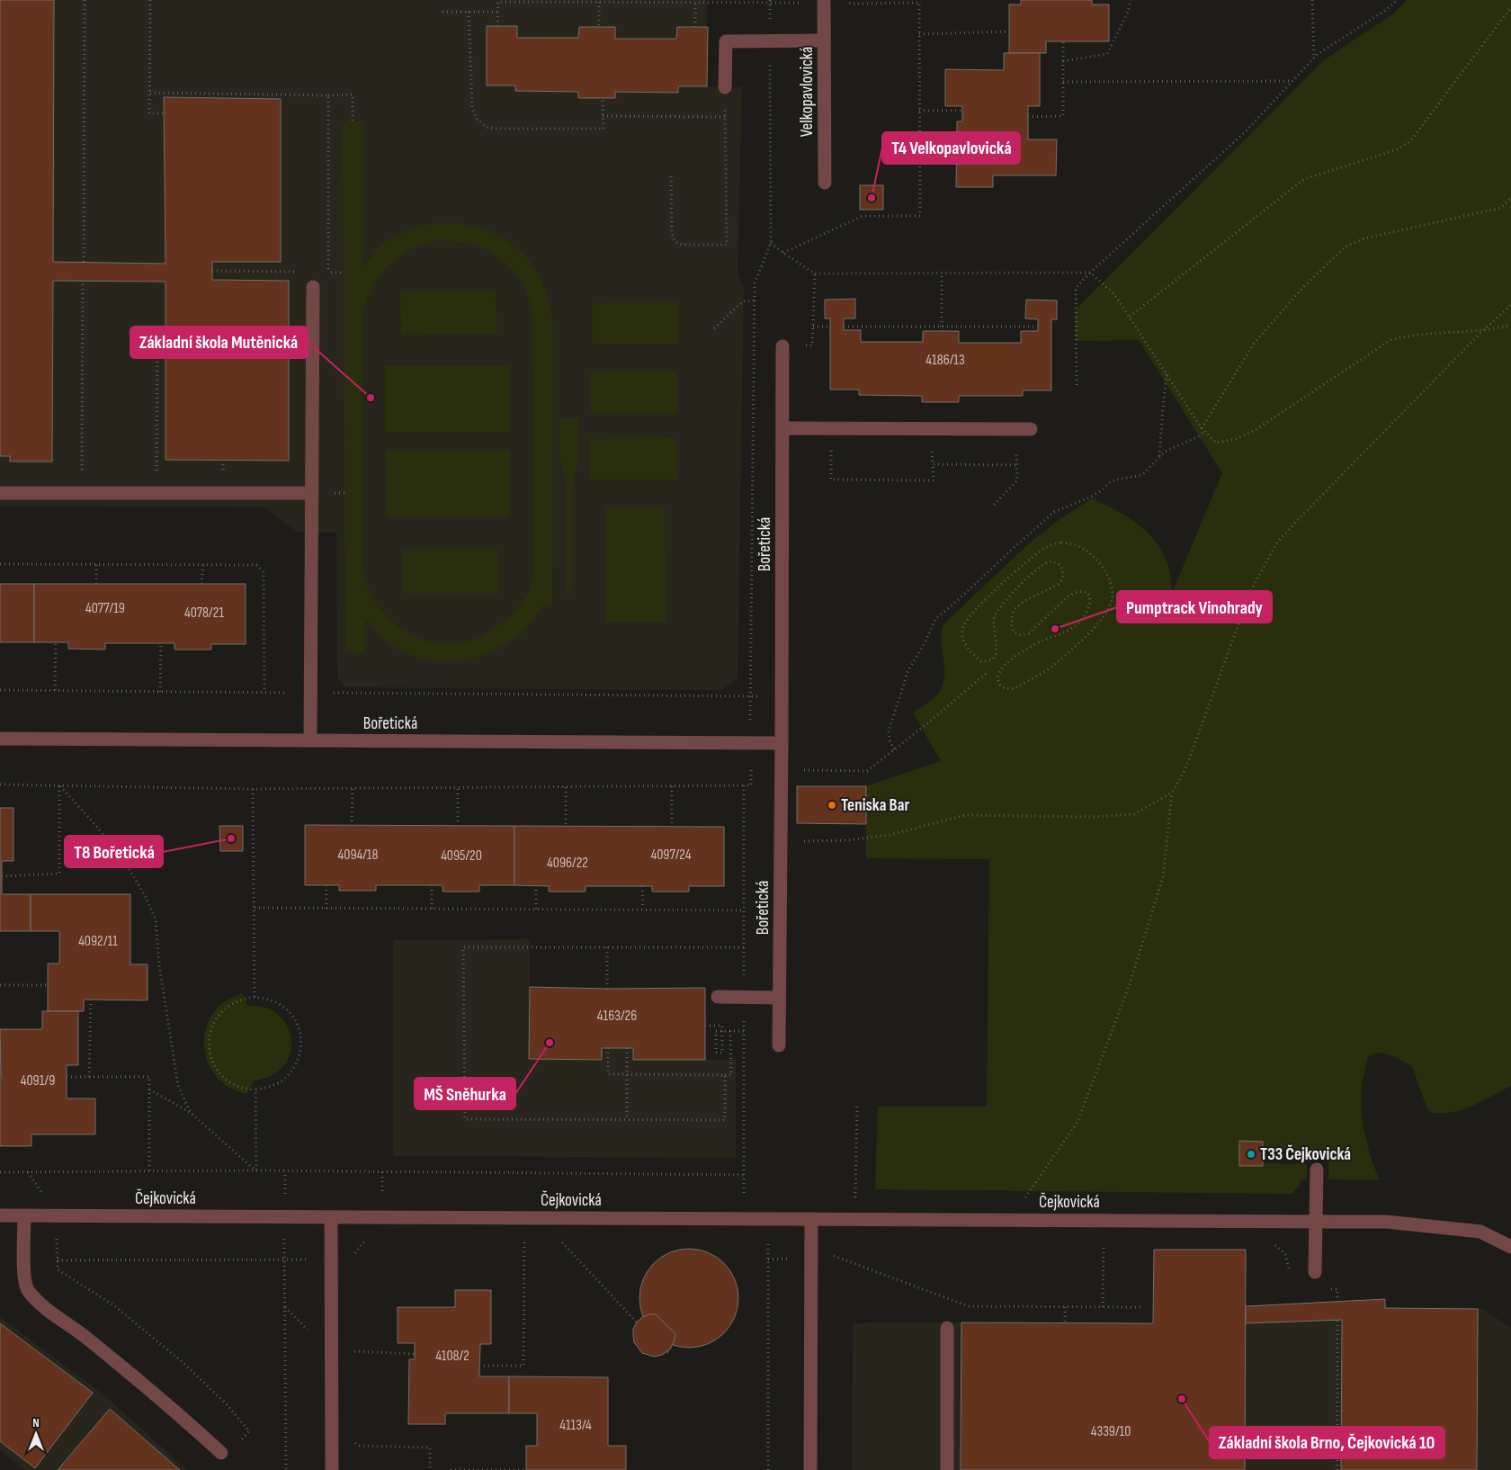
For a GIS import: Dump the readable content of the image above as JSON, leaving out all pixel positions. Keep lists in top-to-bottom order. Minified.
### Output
{"streets":{"street":["Velkopavlovická","Bořetická","Čejkovická"]},"places":["T4 Velkopavlovická","Základní škola Mutěnická","Pumptrack Vinohrady","Teniska Bar","T8 Bořetická","MŠ Sněhurka","T33 Čejkovická","Základní škola Brno, Čejkovická 10"],"house_numbers":["4186/13","4077/19","4078/21","4094/18","4097/24","4095/20","4096/22","4092/11","4163/26","4091/9","4108/2","4113/4","4339/10"],"north":"top"}
